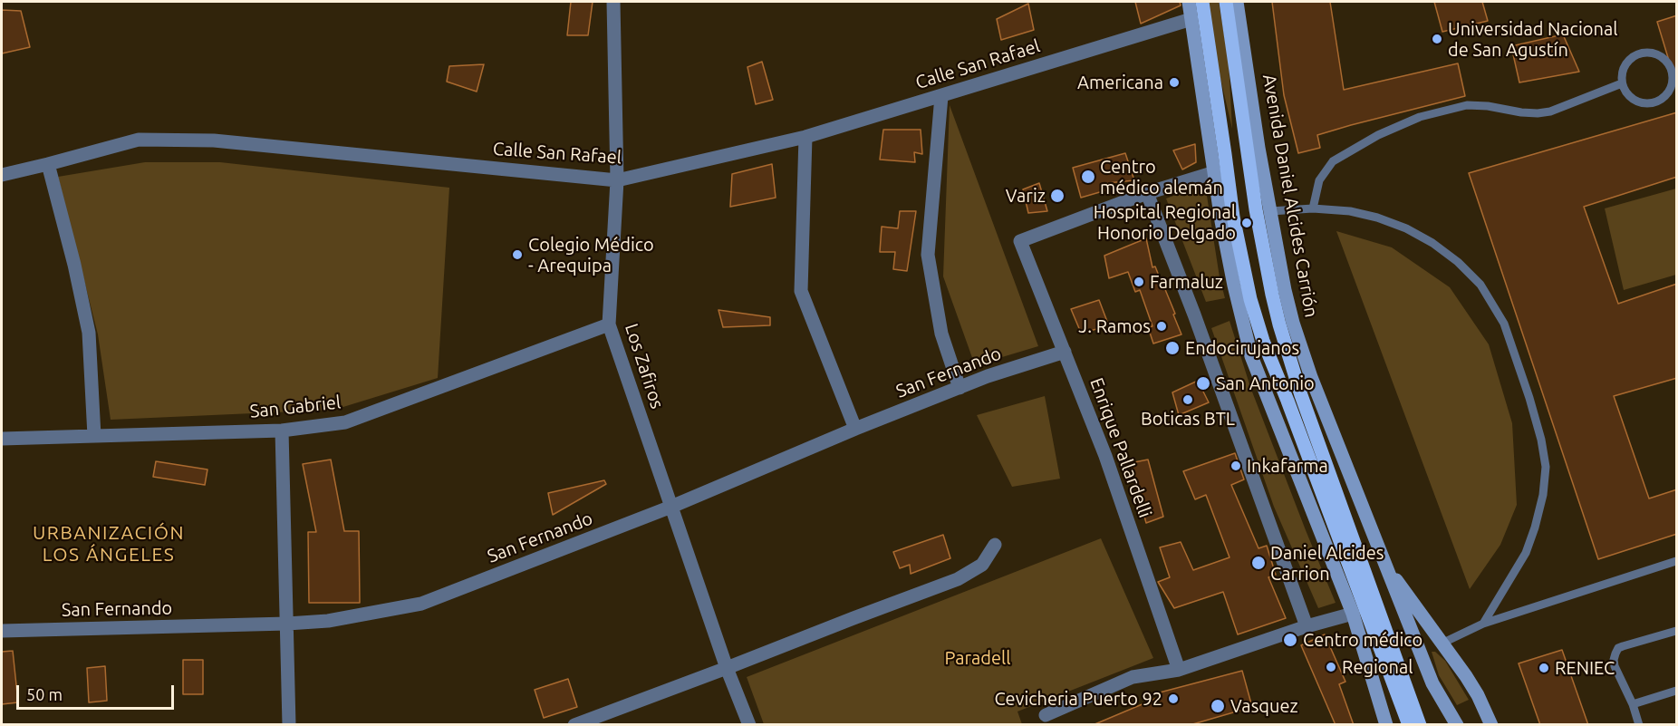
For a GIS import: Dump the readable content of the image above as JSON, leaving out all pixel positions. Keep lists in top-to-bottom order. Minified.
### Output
{"streets":{"main road":["Avenida Daniel Alcides Carrión"],"street":["Calle San Rafael","Los Zafiros","San Fernando","San Gabriel","Enrique Pallardelli"]},"crossings":[["Calle San Rafael","Los Zafiros"],["Los Zafiros","San Fernando"],["Los Zafiros","San Gabriel"],["San Fernando","Enrique Pallardelli"]],"districts":["URBANIZACIÓN LOS ÁNGELES"],"parks":["Paradell"],"places":["Universidad Nacional de San Agustín","Americana","Centro médico alemán","Variz","Hospital Regional Honorio Delgado","Colegio Médico - Arequipa","Farmaluz","J. Ramos","Endocirujanos","San Antonio","Boticas BTL","Inkafarma","Daniel Alcides Carrion","Centro médico","Regional","RENIEC","Cevicheria Puerto 92","Vasquez"],"scale_bar":"50 m"}
